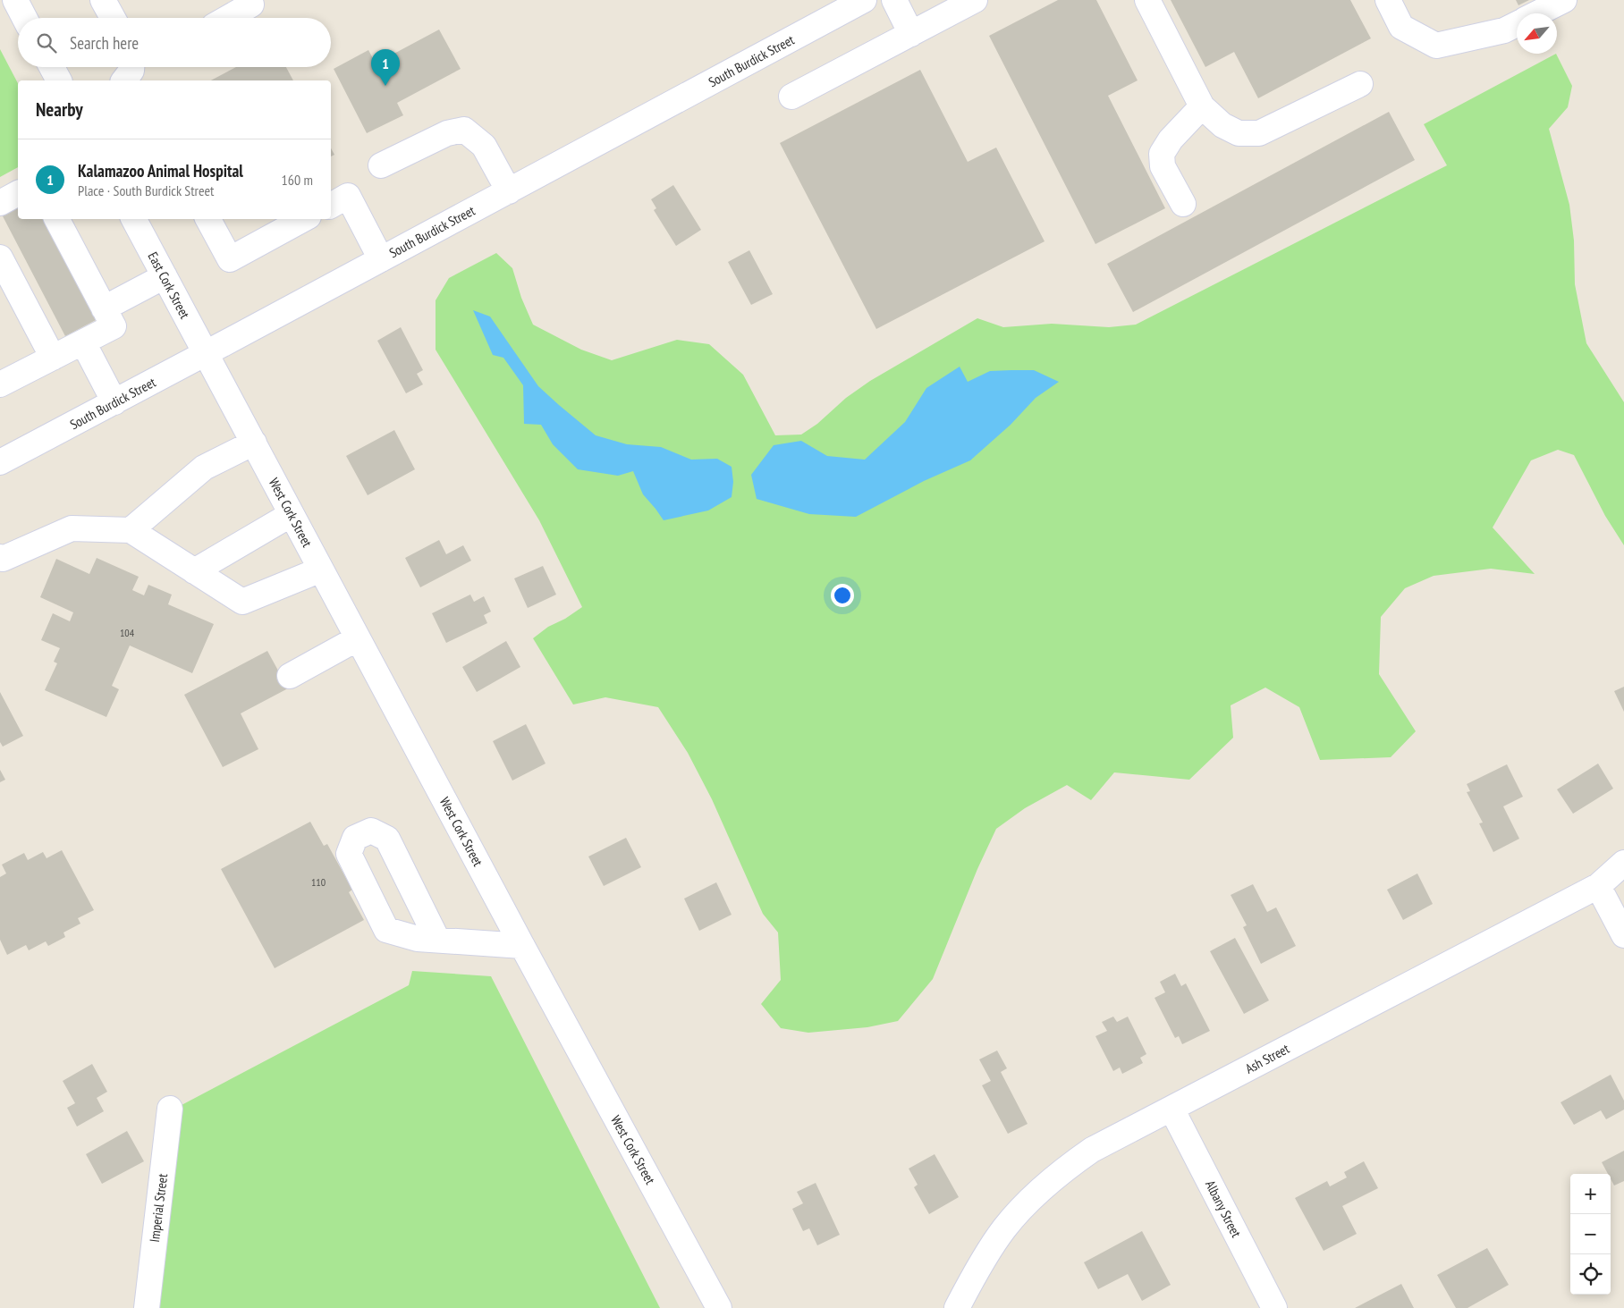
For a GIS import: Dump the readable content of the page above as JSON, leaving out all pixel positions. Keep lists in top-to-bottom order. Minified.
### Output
{"streets":{"street":["South Burdick Street","East Cork Street","West Cork Street","Ash Street","Imperial Street","Albany Street"]},"crossings":[["South Burdick Street","East Cork Street"],["South Burdick Street","West Cork Street"],["East Cork Street","West Cork Street"],["Ash Street","Albany Street"]],"house_numbers":["104","110"],"north":"bottom left","page":{"search":"Search here","pins":"1","heading":"Nearby","list":[{"mark":"1","name":"Kalamazoo Animal Hospital","note":"Place · South Burdick Street","value":"160 m"}],"map_buttons":["+","−"]}}
